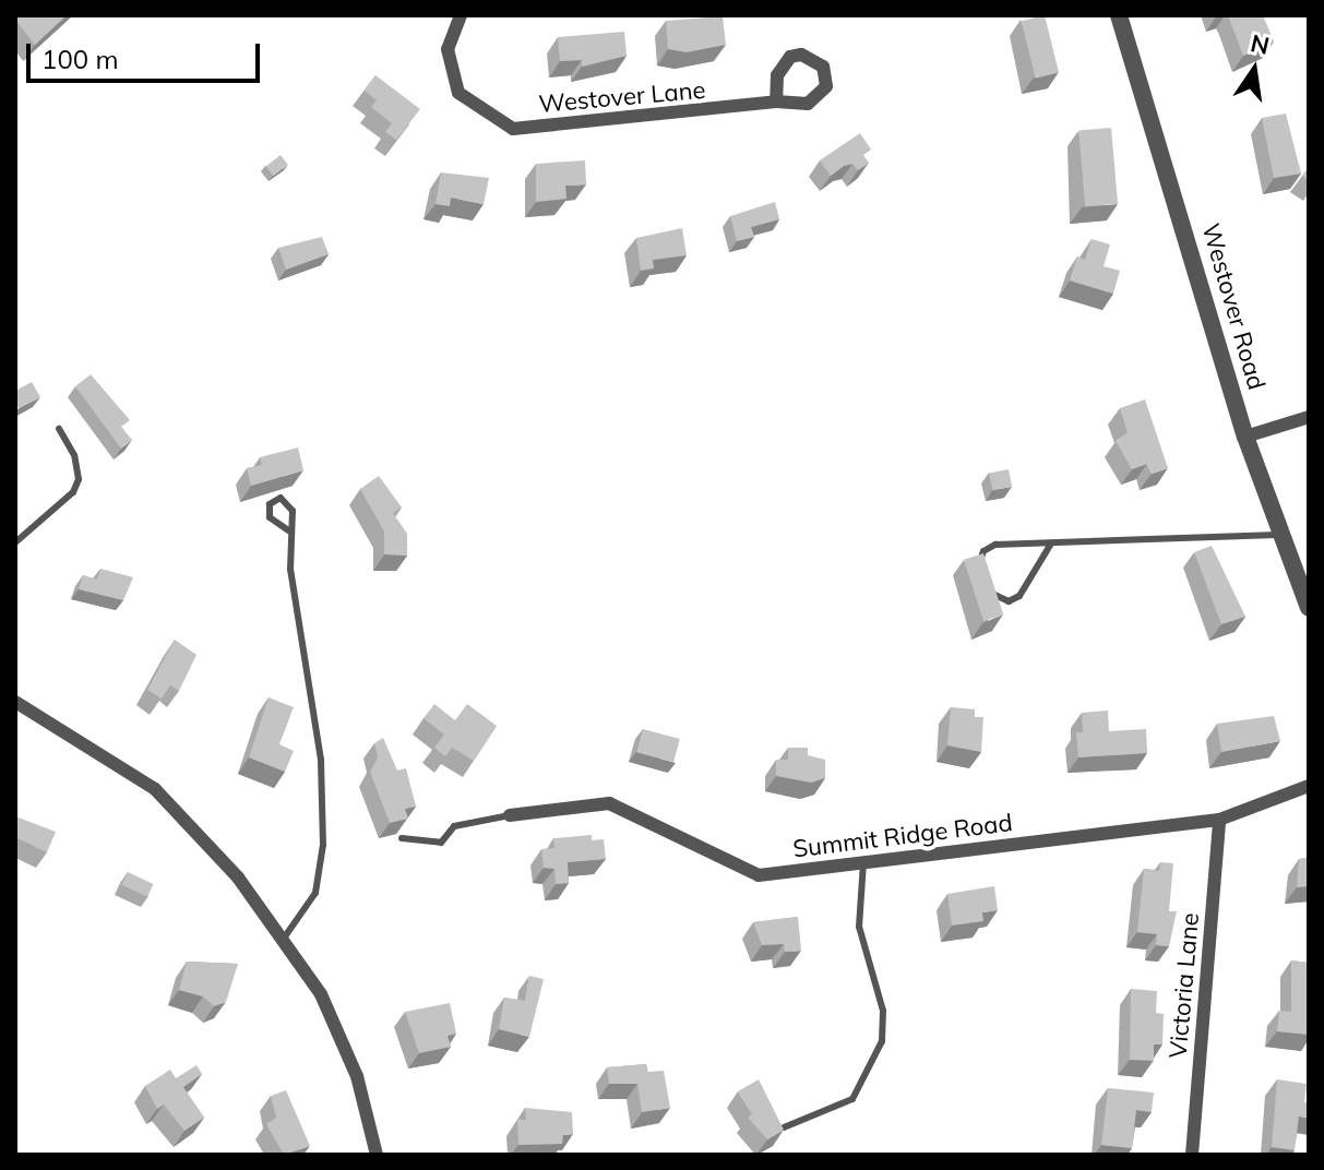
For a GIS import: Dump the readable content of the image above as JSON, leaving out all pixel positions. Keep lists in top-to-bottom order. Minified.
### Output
{"streets":{"street":["Westover Lane","Westover Road","Summit Ridge Road","Victoria Lane"]},"crossings":[["Summit Ridge Road","Victoria Lane"]],"scale_bar":"100 m","north":"top"}
